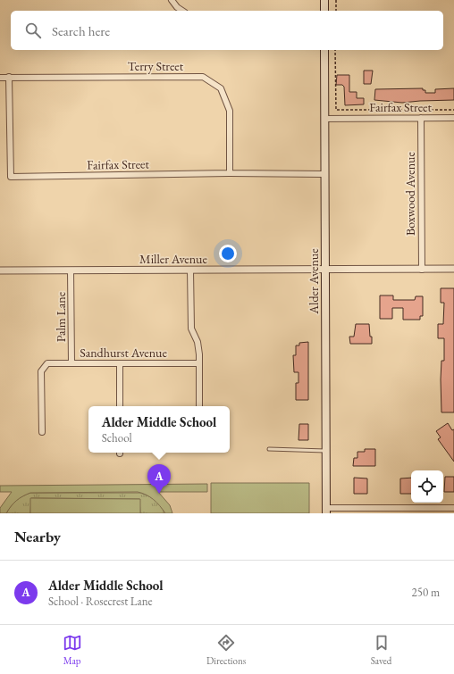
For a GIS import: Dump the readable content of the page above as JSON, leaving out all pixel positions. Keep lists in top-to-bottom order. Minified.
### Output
{"streets":{"main road":["Alder Avenue"],"street":["Terry Street","Fairfax Street","Boxwood Avenue","Miller Avenue","Palm Lane","Sandhurst Avenue"]},"crossings":[["Terry Street","Fairfax Street"],["Fairfax Street","Boxwood Avenue"],["Fairfax Street","Alder Avenue"],["Boxwood Avenue","Miller Avenue"],["Miller Avenue","Alder Avenue"],["Miller Avenue","Palm Lane"],["Palm Lane","Sandhurst Avenue"]],"page":{"search":"Search here","popup":["Alder Middle School","School"],"pins":"A","heading":"Nearby","list":[{"mark":"A","name":"Alder Middle School","note":"School · Rosecrest Lane","value":"250 m"}],"nav":["Map","Directions","Saved"]}}
